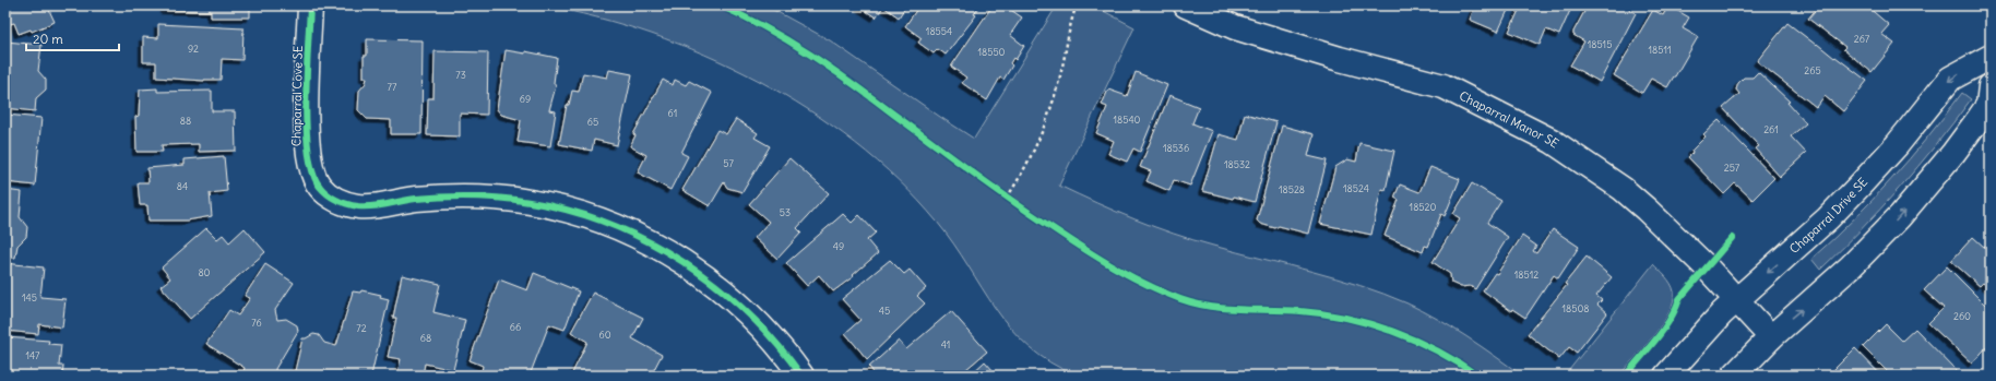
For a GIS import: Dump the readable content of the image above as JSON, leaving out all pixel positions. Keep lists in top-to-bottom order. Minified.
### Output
{"streets":{"street":["Chaparral Cove SE","Chaparral Manor SE","Chaparral Drive SE"]},"crossings":[["Chaparral Manor SE","Chaparral Drive SE"]],"house_numbers":["18554","267","18515","92","18511","18550","265","73","77","69","61","18540","88","65","261","18536","57","18532","257","84","18524","18528","18520","53","49","80","18512","145","18508","45","260","76","66","72","60","68","41","147"],"scale_bar":"20 m"}
